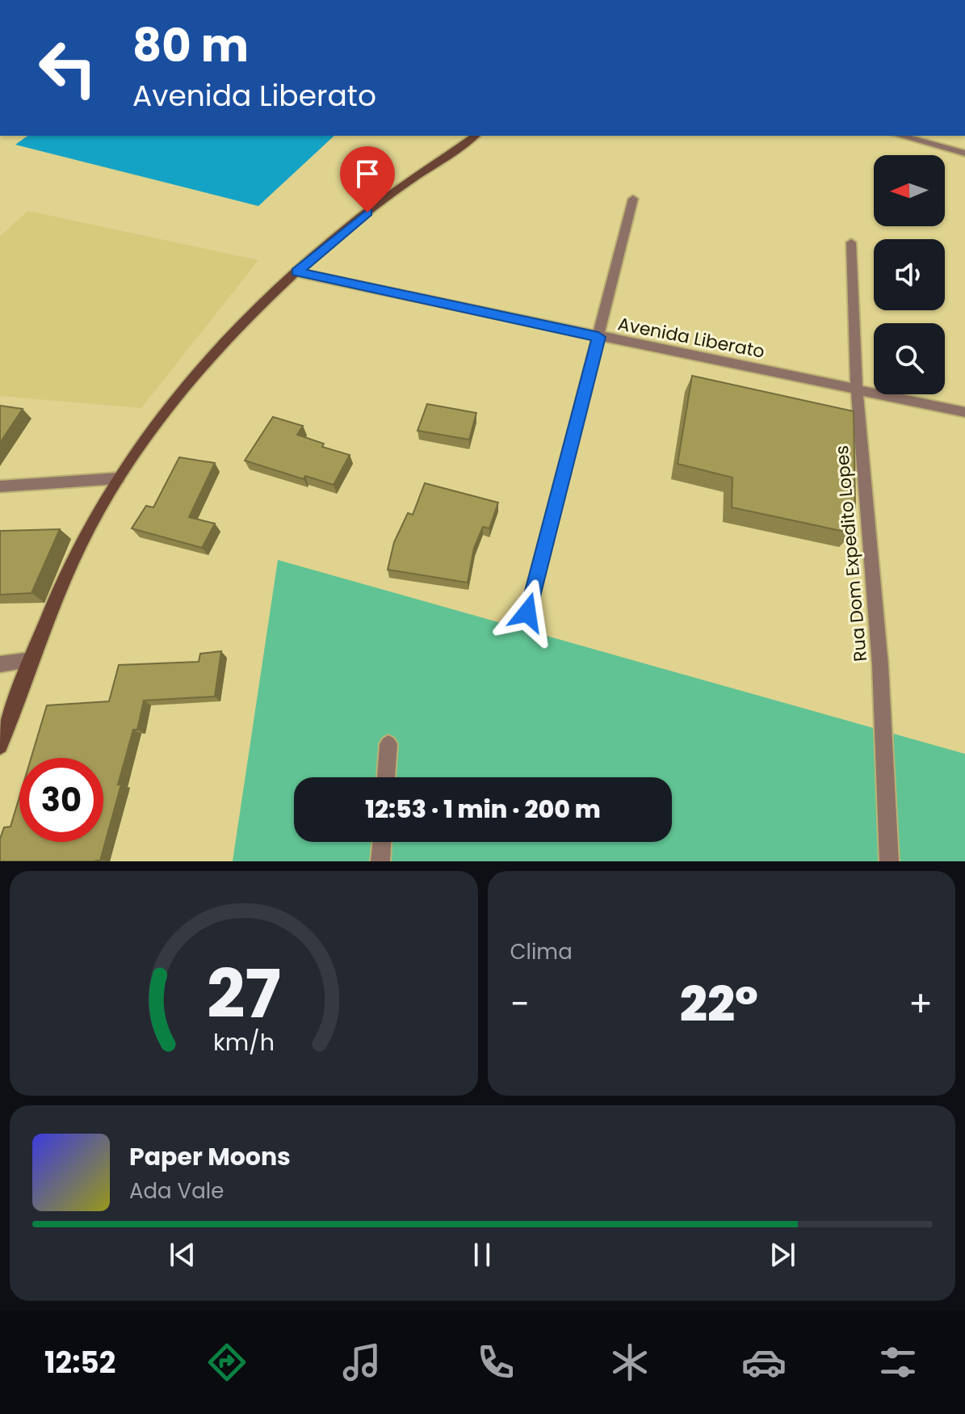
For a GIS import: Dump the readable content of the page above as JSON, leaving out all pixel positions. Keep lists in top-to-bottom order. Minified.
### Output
{"streets":{"street":["Avenida Liberato","Rua Dom Expedito Lopes"]},"crossings":[["Avenida Liberato","Rua Dom Expedito Lopes"]],"north":"left","page":{"turn":["80 m","Avenida Liberato"],"limit":"30","trip":"12:53 · 1 min · 200 m","tile":"Clima","heat":["−","22°","+"],"song":["Paper Moons","Ada Vale"],"tabs":"12:52","gauge":["27","km/h"]}}
